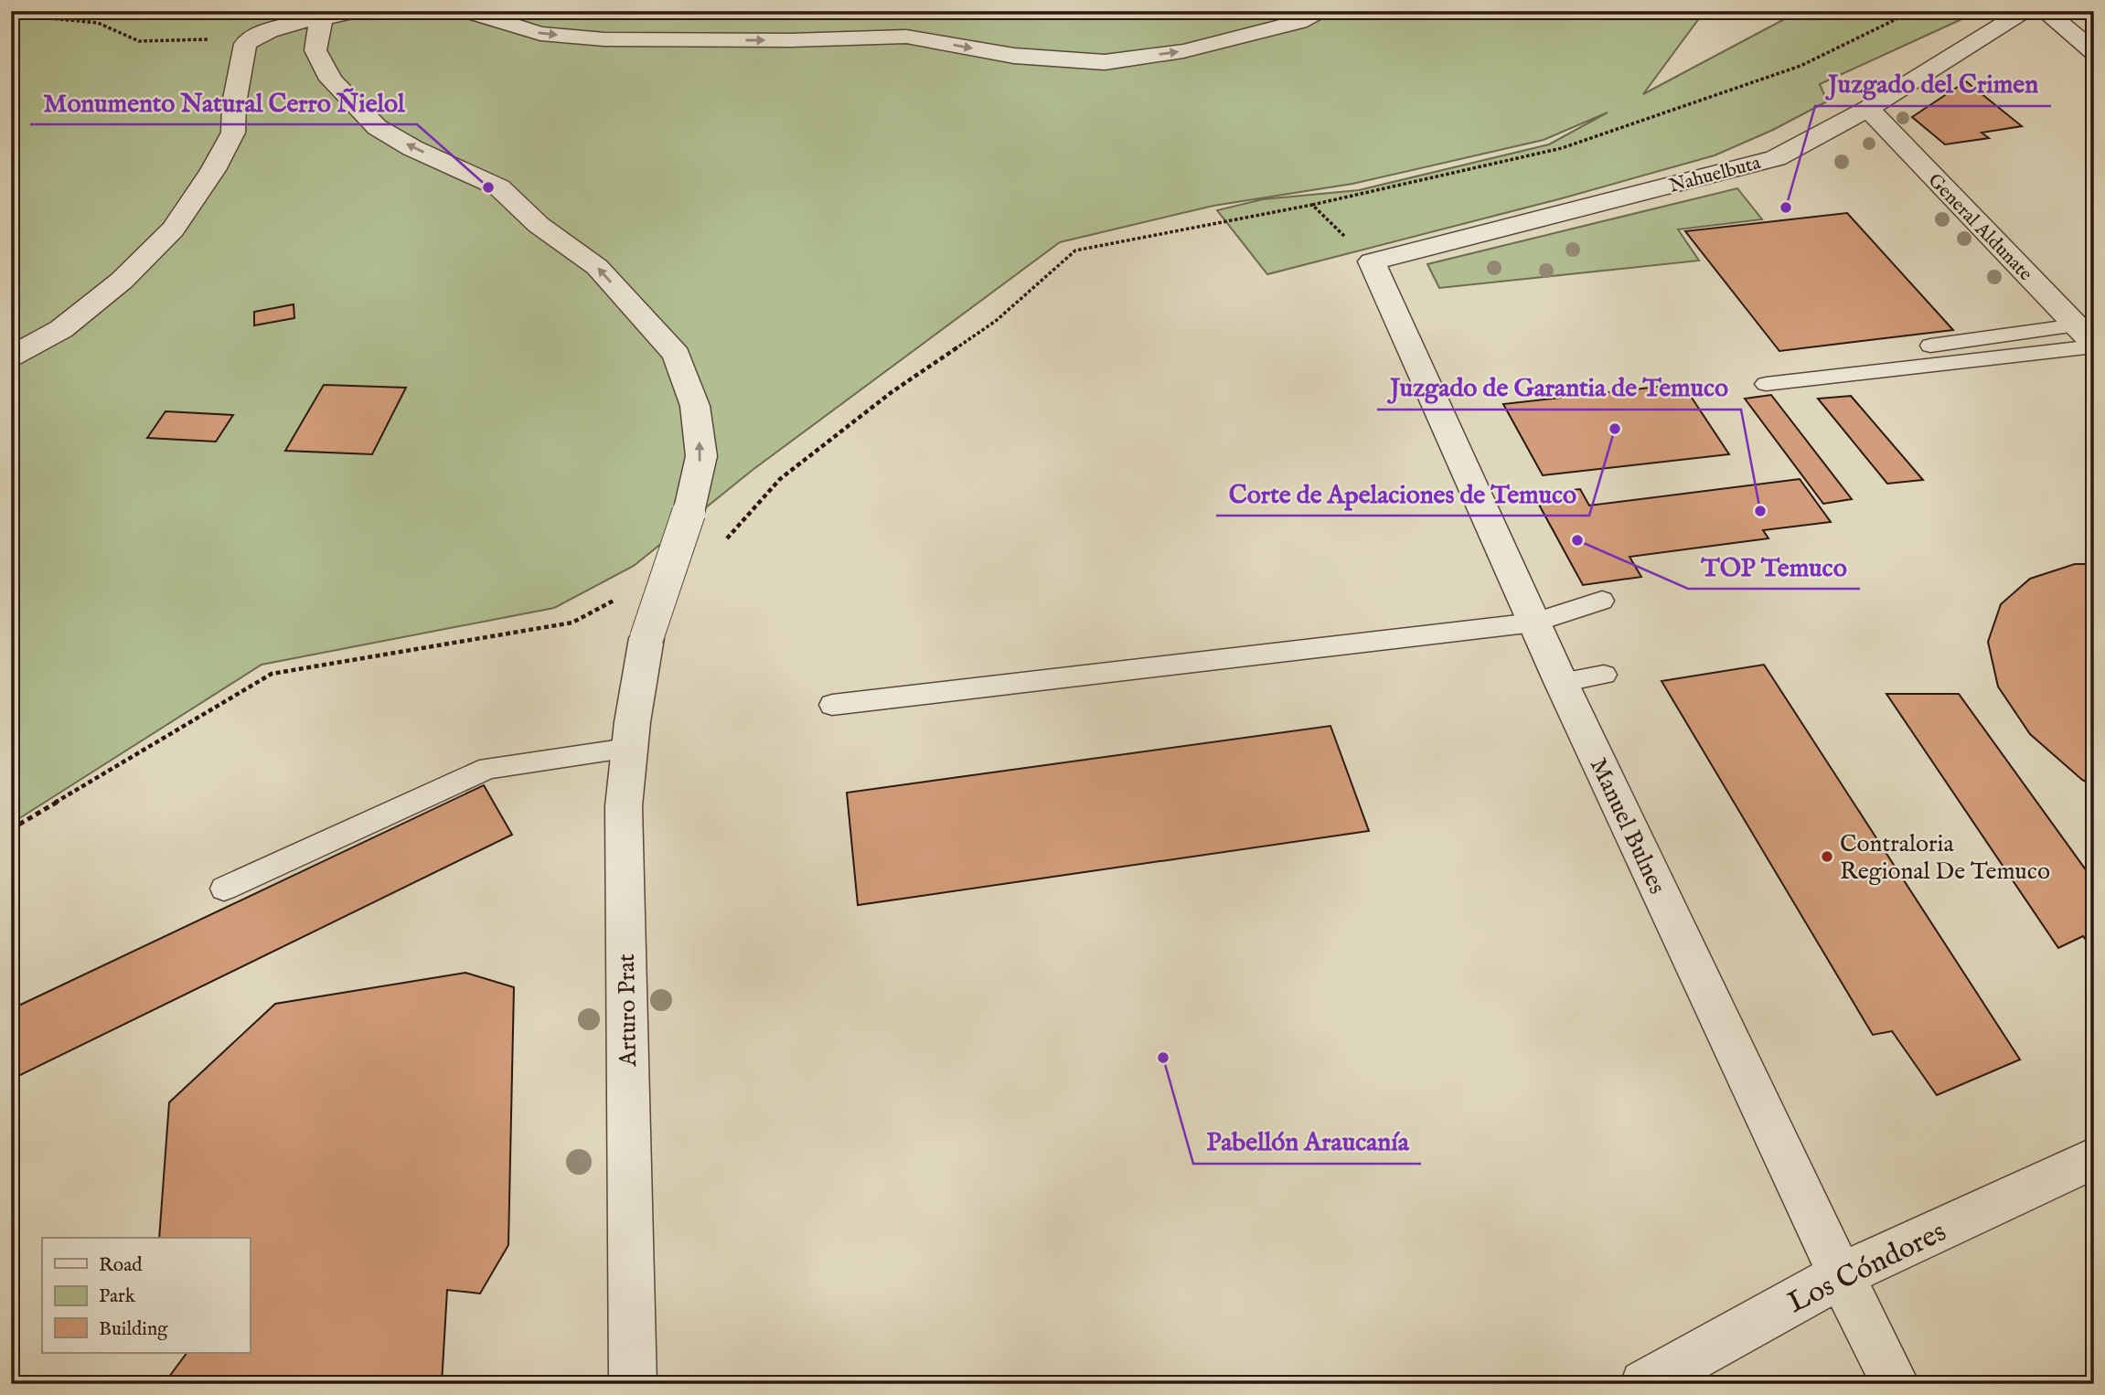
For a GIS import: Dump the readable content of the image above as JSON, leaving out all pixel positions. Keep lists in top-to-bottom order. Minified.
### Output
{"streets":{"street":["Nahuelbuta","General Aldunate","Manuel Bulnes","Arturo Prat","Los Cóndores"]},"crossings":[["Nahuelbuta","General Aldunate"],["Nahuelbuta","Manuel Bulnes"],["Manuel Bulnes","Los Cóndores"]],"one_way":["Arturo Prat"],"places":["Monumento Natural Cerro Ñielol","Juzgado del Crimen","Corte de Apelaciones de Temuco","Juzgado de Garantia de Temuco","TOP Temuco","Contraloria Regional De Temuco","Pabellón Araucanía"],"legend":["Road","Park","Building"]}
